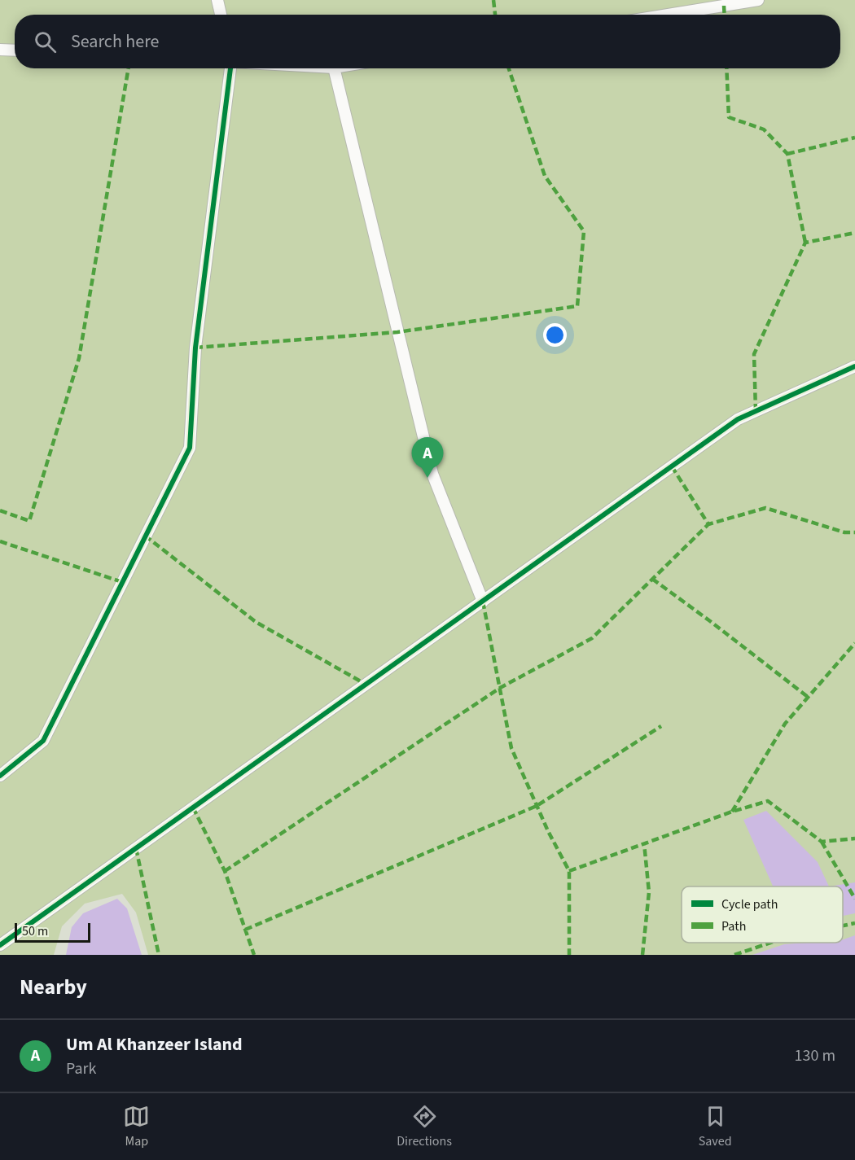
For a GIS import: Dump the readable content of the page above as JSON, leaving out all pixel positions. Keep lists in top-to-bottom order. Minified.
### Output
{"legend":["Cycle path","Path"],"scale_bar":"50 m","page":{"search":"Search here","pins":"A","scale":"50 m","heading":"Nearby","list":[{"mark":"A","name":"Um Al Khanzeer Island","note":"Park","value":"130 m"}],"nav":["Map","Directions","Saved"]}}
